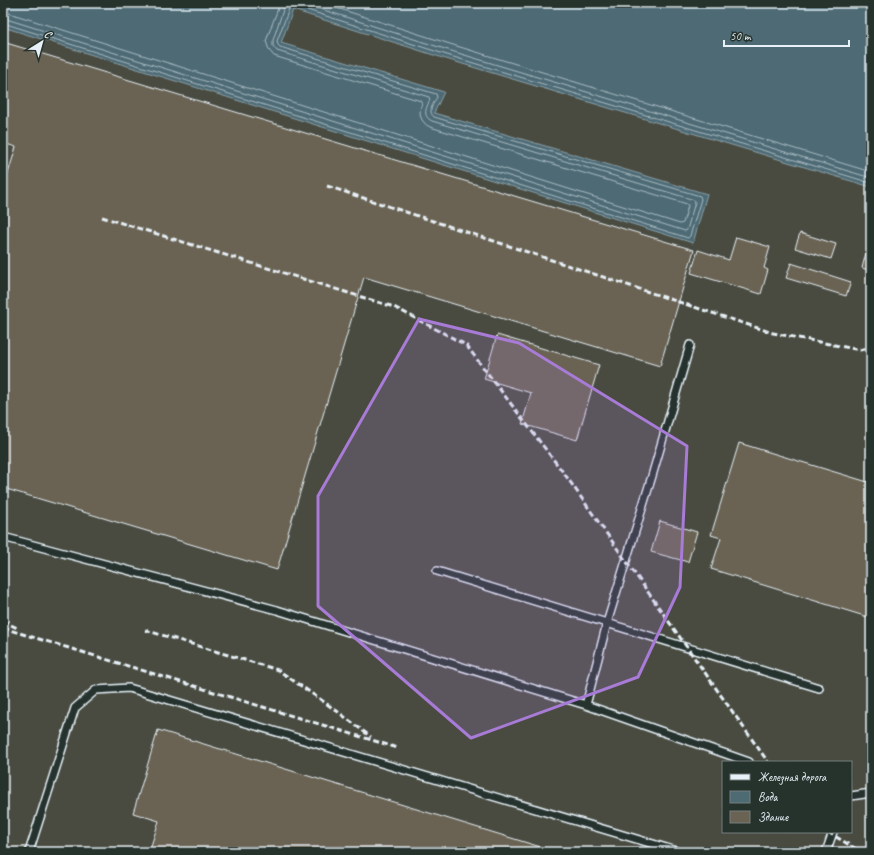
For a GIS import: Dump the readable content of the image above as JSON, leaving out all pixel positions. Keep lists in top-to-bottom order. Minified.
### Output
{"legend":["Железная дорога","Вода","Здание"],"scale_bar":"50 m","north":"top right"}
